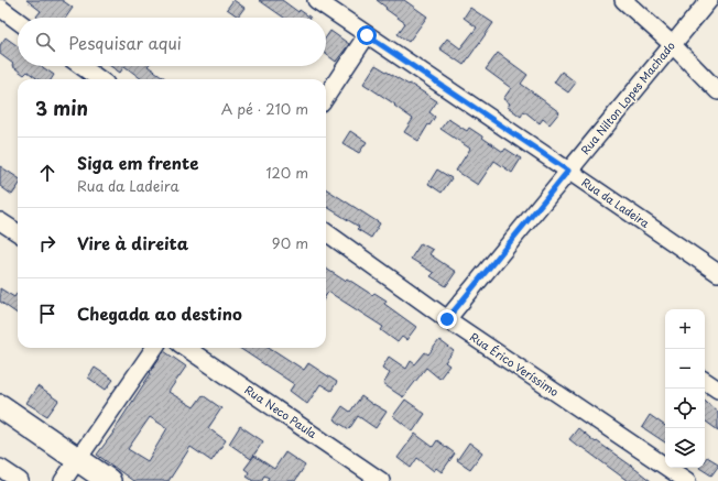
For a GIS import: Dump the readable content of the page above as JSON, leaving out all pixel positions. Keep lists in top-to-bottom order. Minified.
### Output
{"streets":{"street":["Rua Nilton Lopes Machado","Rua da Ladeira","Rua Érico Veríssimo","Rua Neco Paula"]},"crossings":[["Rua Nilton Lopes Machado","Rua da Ladeira"],["Rua Nilton Lopes Machado","Rua Érico Veríssimo"]],"page":{"search":"Pesquisar aqui","heading":["3 min","A pé · 210 m"],"list":[["Siga em frente","Rua da Ladeira","120 m"],["Vire à direita","90 m"],"Chegada ao destino"],"map_buttons":["+","−"]}}
